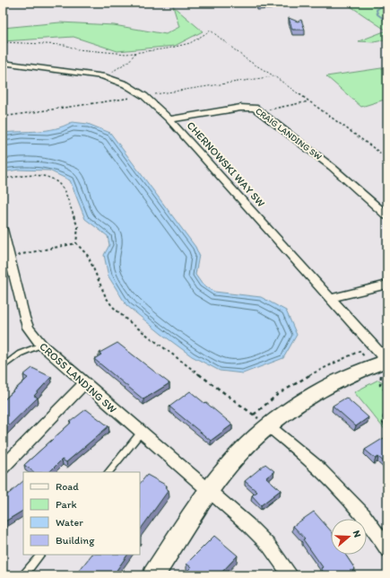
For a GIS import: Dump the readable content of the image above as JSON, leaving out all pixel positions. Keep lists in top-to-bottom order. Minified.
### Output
{"streets":{"street":["CRAIG LANDING SW","CHERNOWSKI WAY SW","CROSS LANDING SW"]},"crossings":[["CRAIG LANDING SW","CHERNOWSKI WAY SW"]],"legend":["Road","Park","Water","Building"],"north":"right"}
